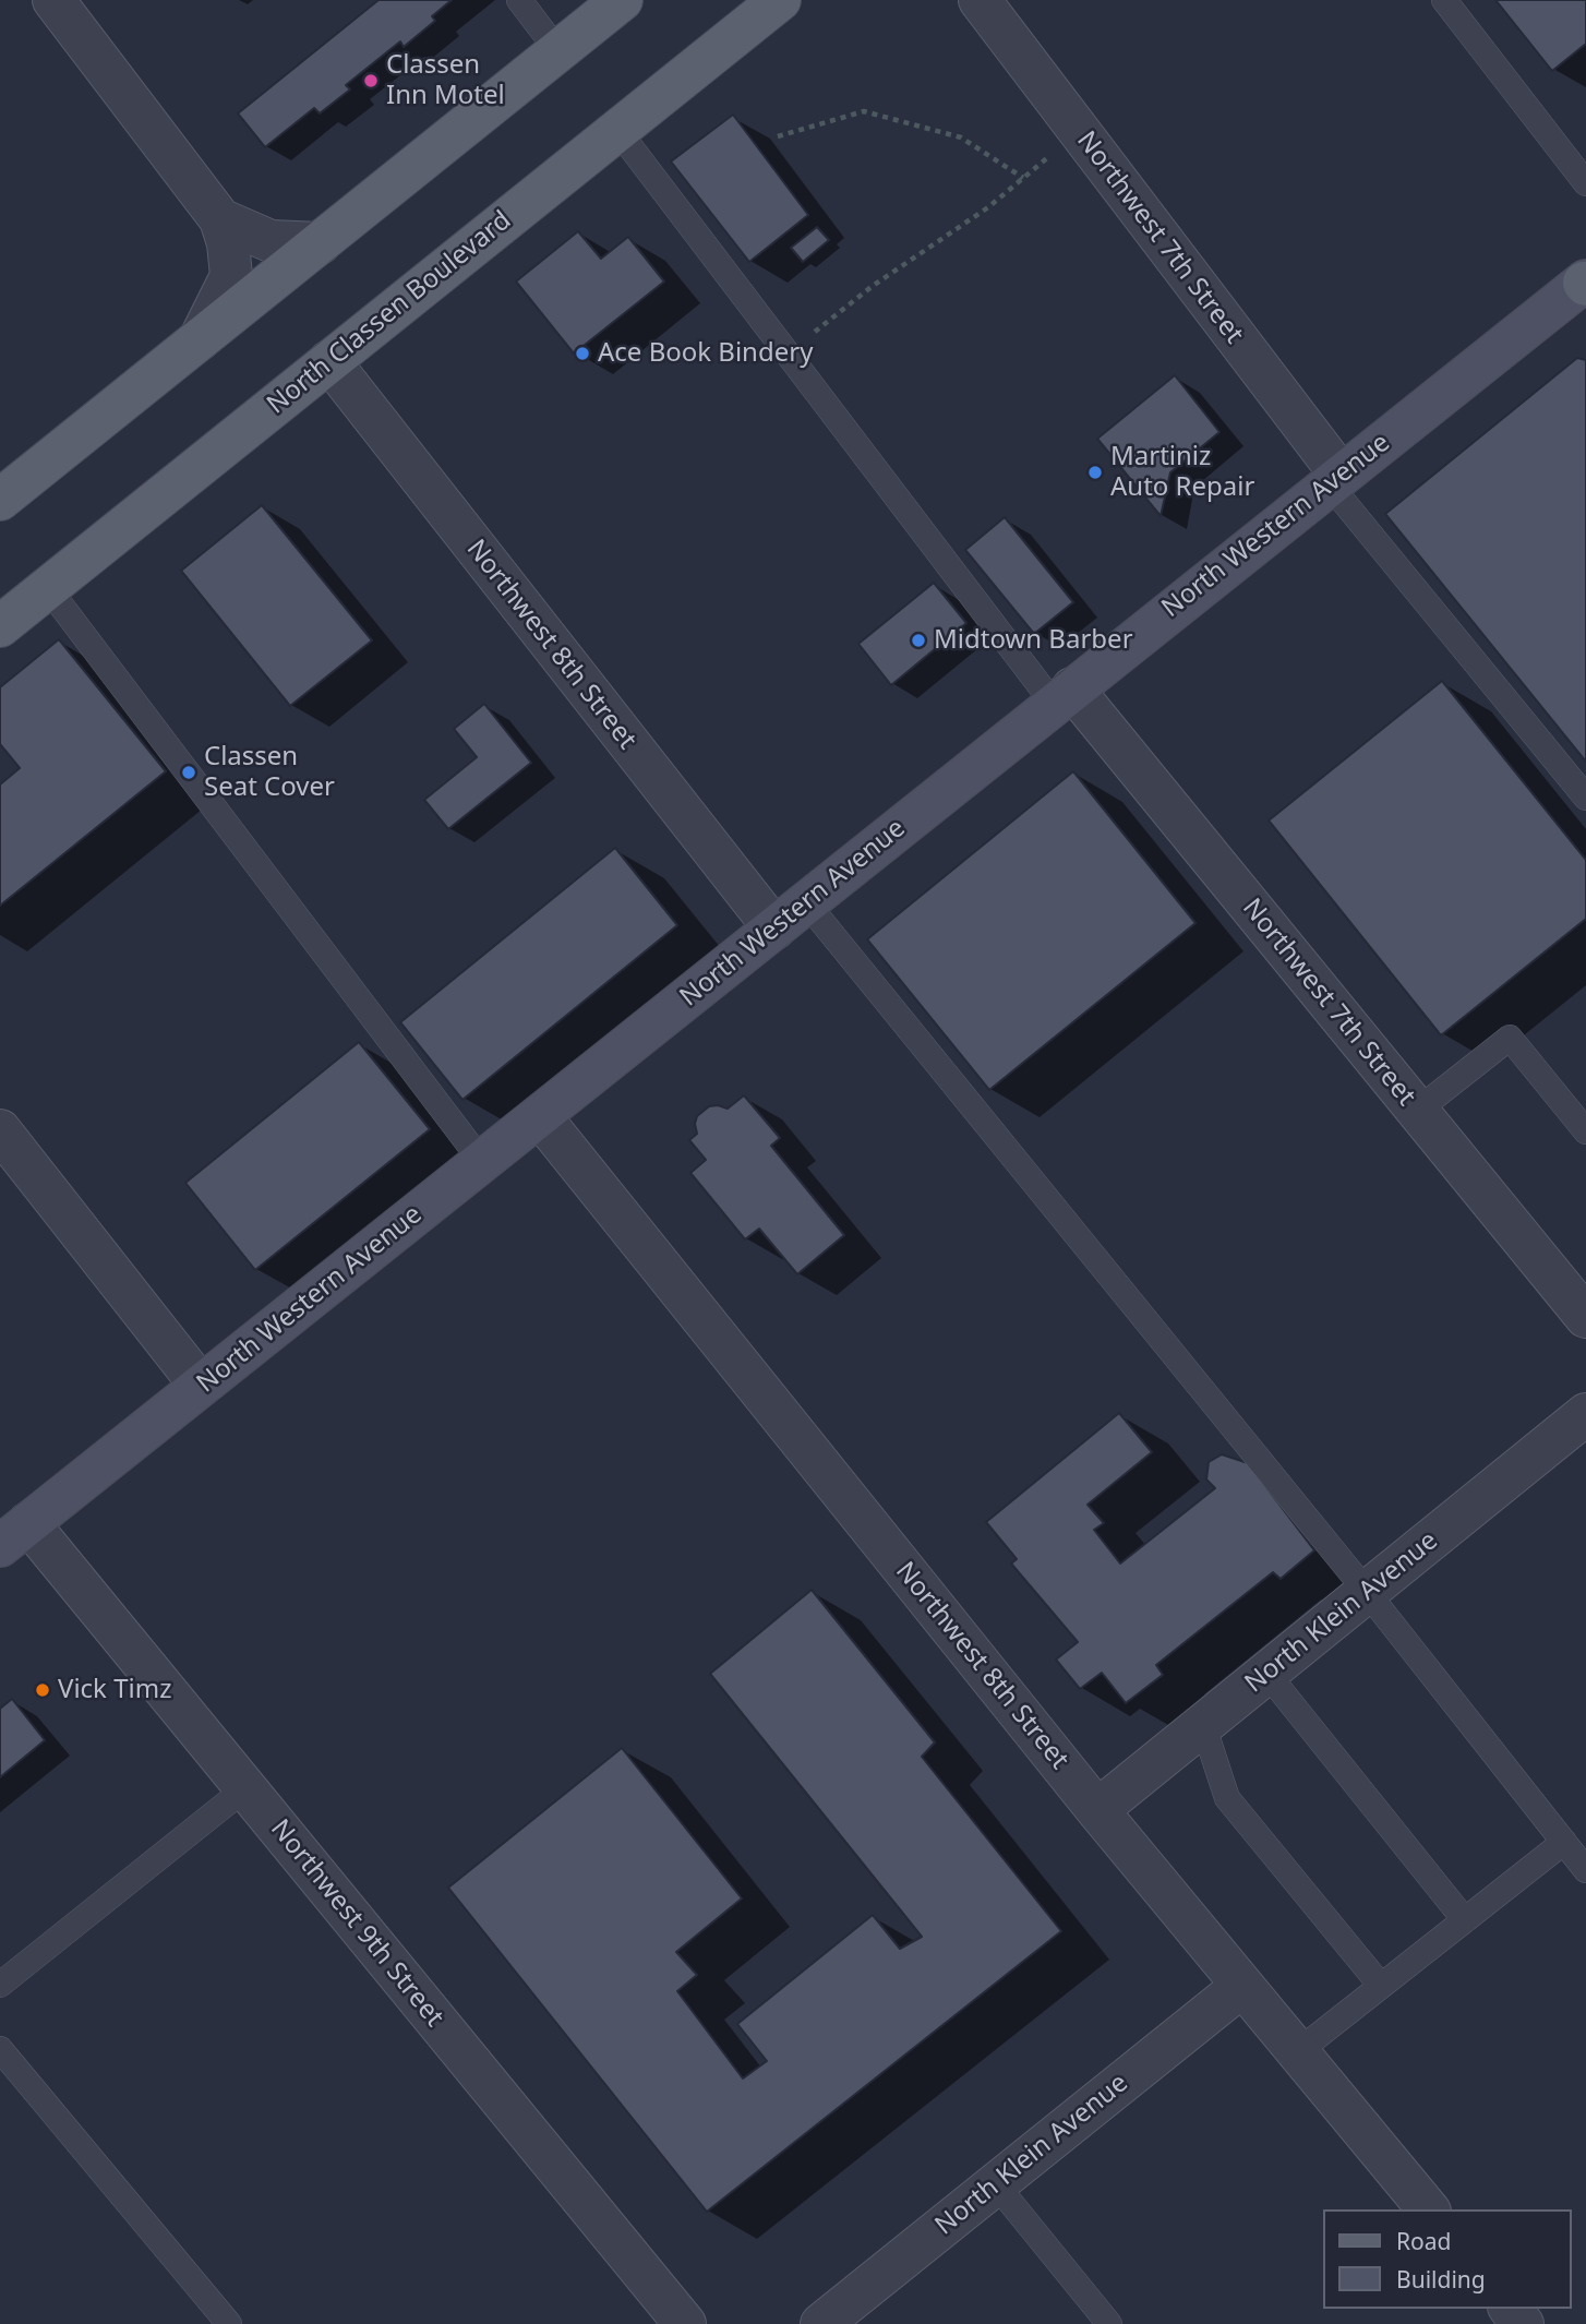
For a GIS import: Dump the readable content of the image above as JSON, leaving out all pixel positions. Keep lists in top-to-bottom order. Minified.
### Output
{"streets":{"main road":["North Classen Boulevard","North Western Avenue"],"street":["Northwest 7th Street","Northwest 8th Street","North Klein Avenue","Northwest 9th Street"]},"crossings":[["Northwest 7th Street","North Western Avenue"],["North Classen Boulevard","Northwest 8th Street"],["North Western Avenue","Northwest 8th Street"],["North Western Avenue","Northwest 9th Street"],["Northwest 8th Street","North Klein Avenue"]],"places":["Classen Inn Motel","Ace Book Bindery","Martiniz Auto Repair","Midtown Barber","Classen Seat Cover","Vick Timz"],"legend":["Road","Building"]}
